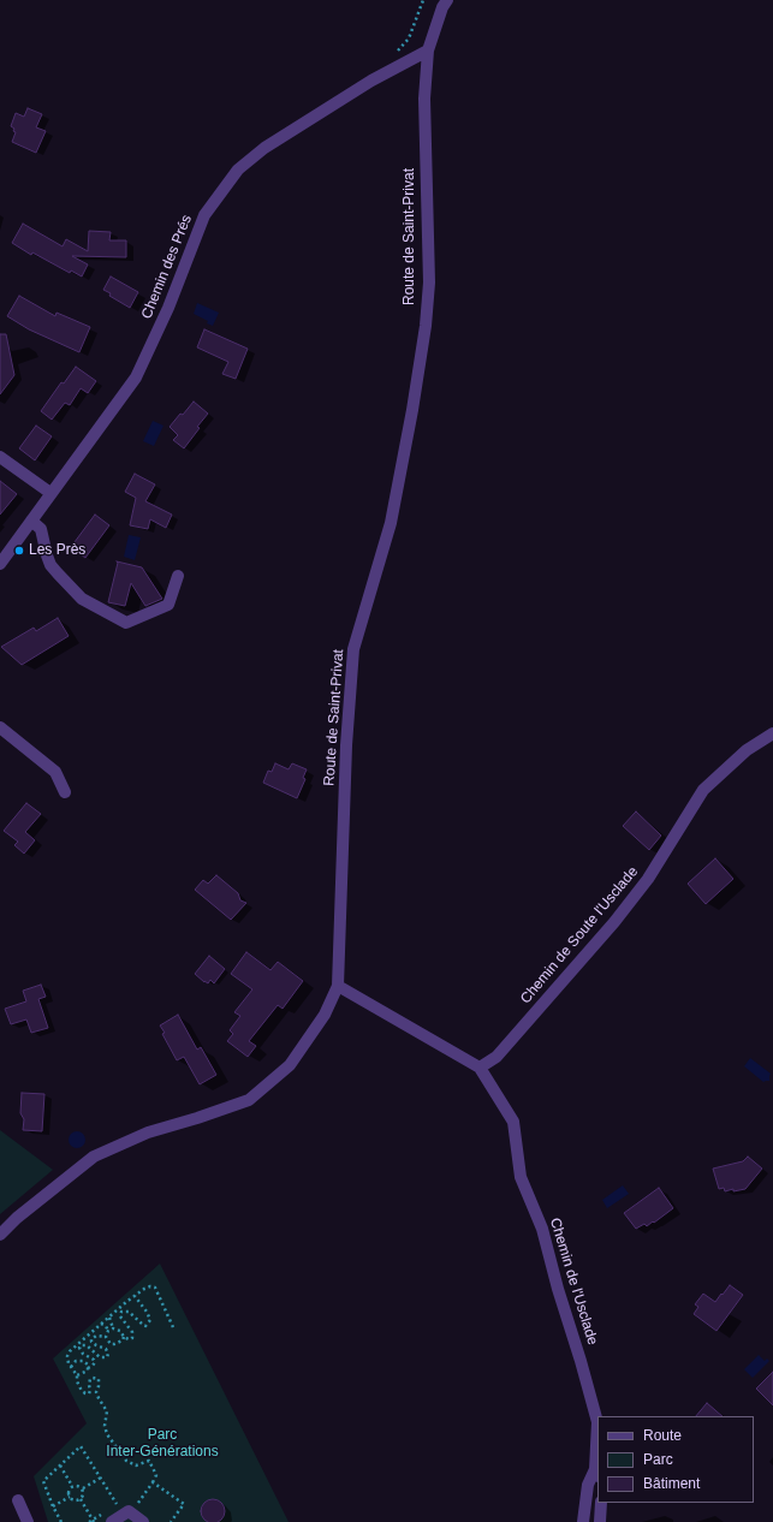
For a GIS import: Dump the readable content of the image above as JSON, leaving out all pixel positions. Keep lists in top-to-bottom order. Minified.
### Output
{"streets":{"street":["Route de Saint-Privat","Chemin des Prés","Chemin de Soute l'Usclade","Chemin de l'Usclade"]},"crossings":[["Route de Saint-Privat","Chemin des Prés"],["Route de Saint-Privat","Chemin de l'Usclade"],["Chemin de Soute l'Usclade","Chemin de l'Usclade"]],"parks":["Parc Inter-Générations"],"places":["Les Près"],"legend":["Route","Parc","Bâtiment"]}
